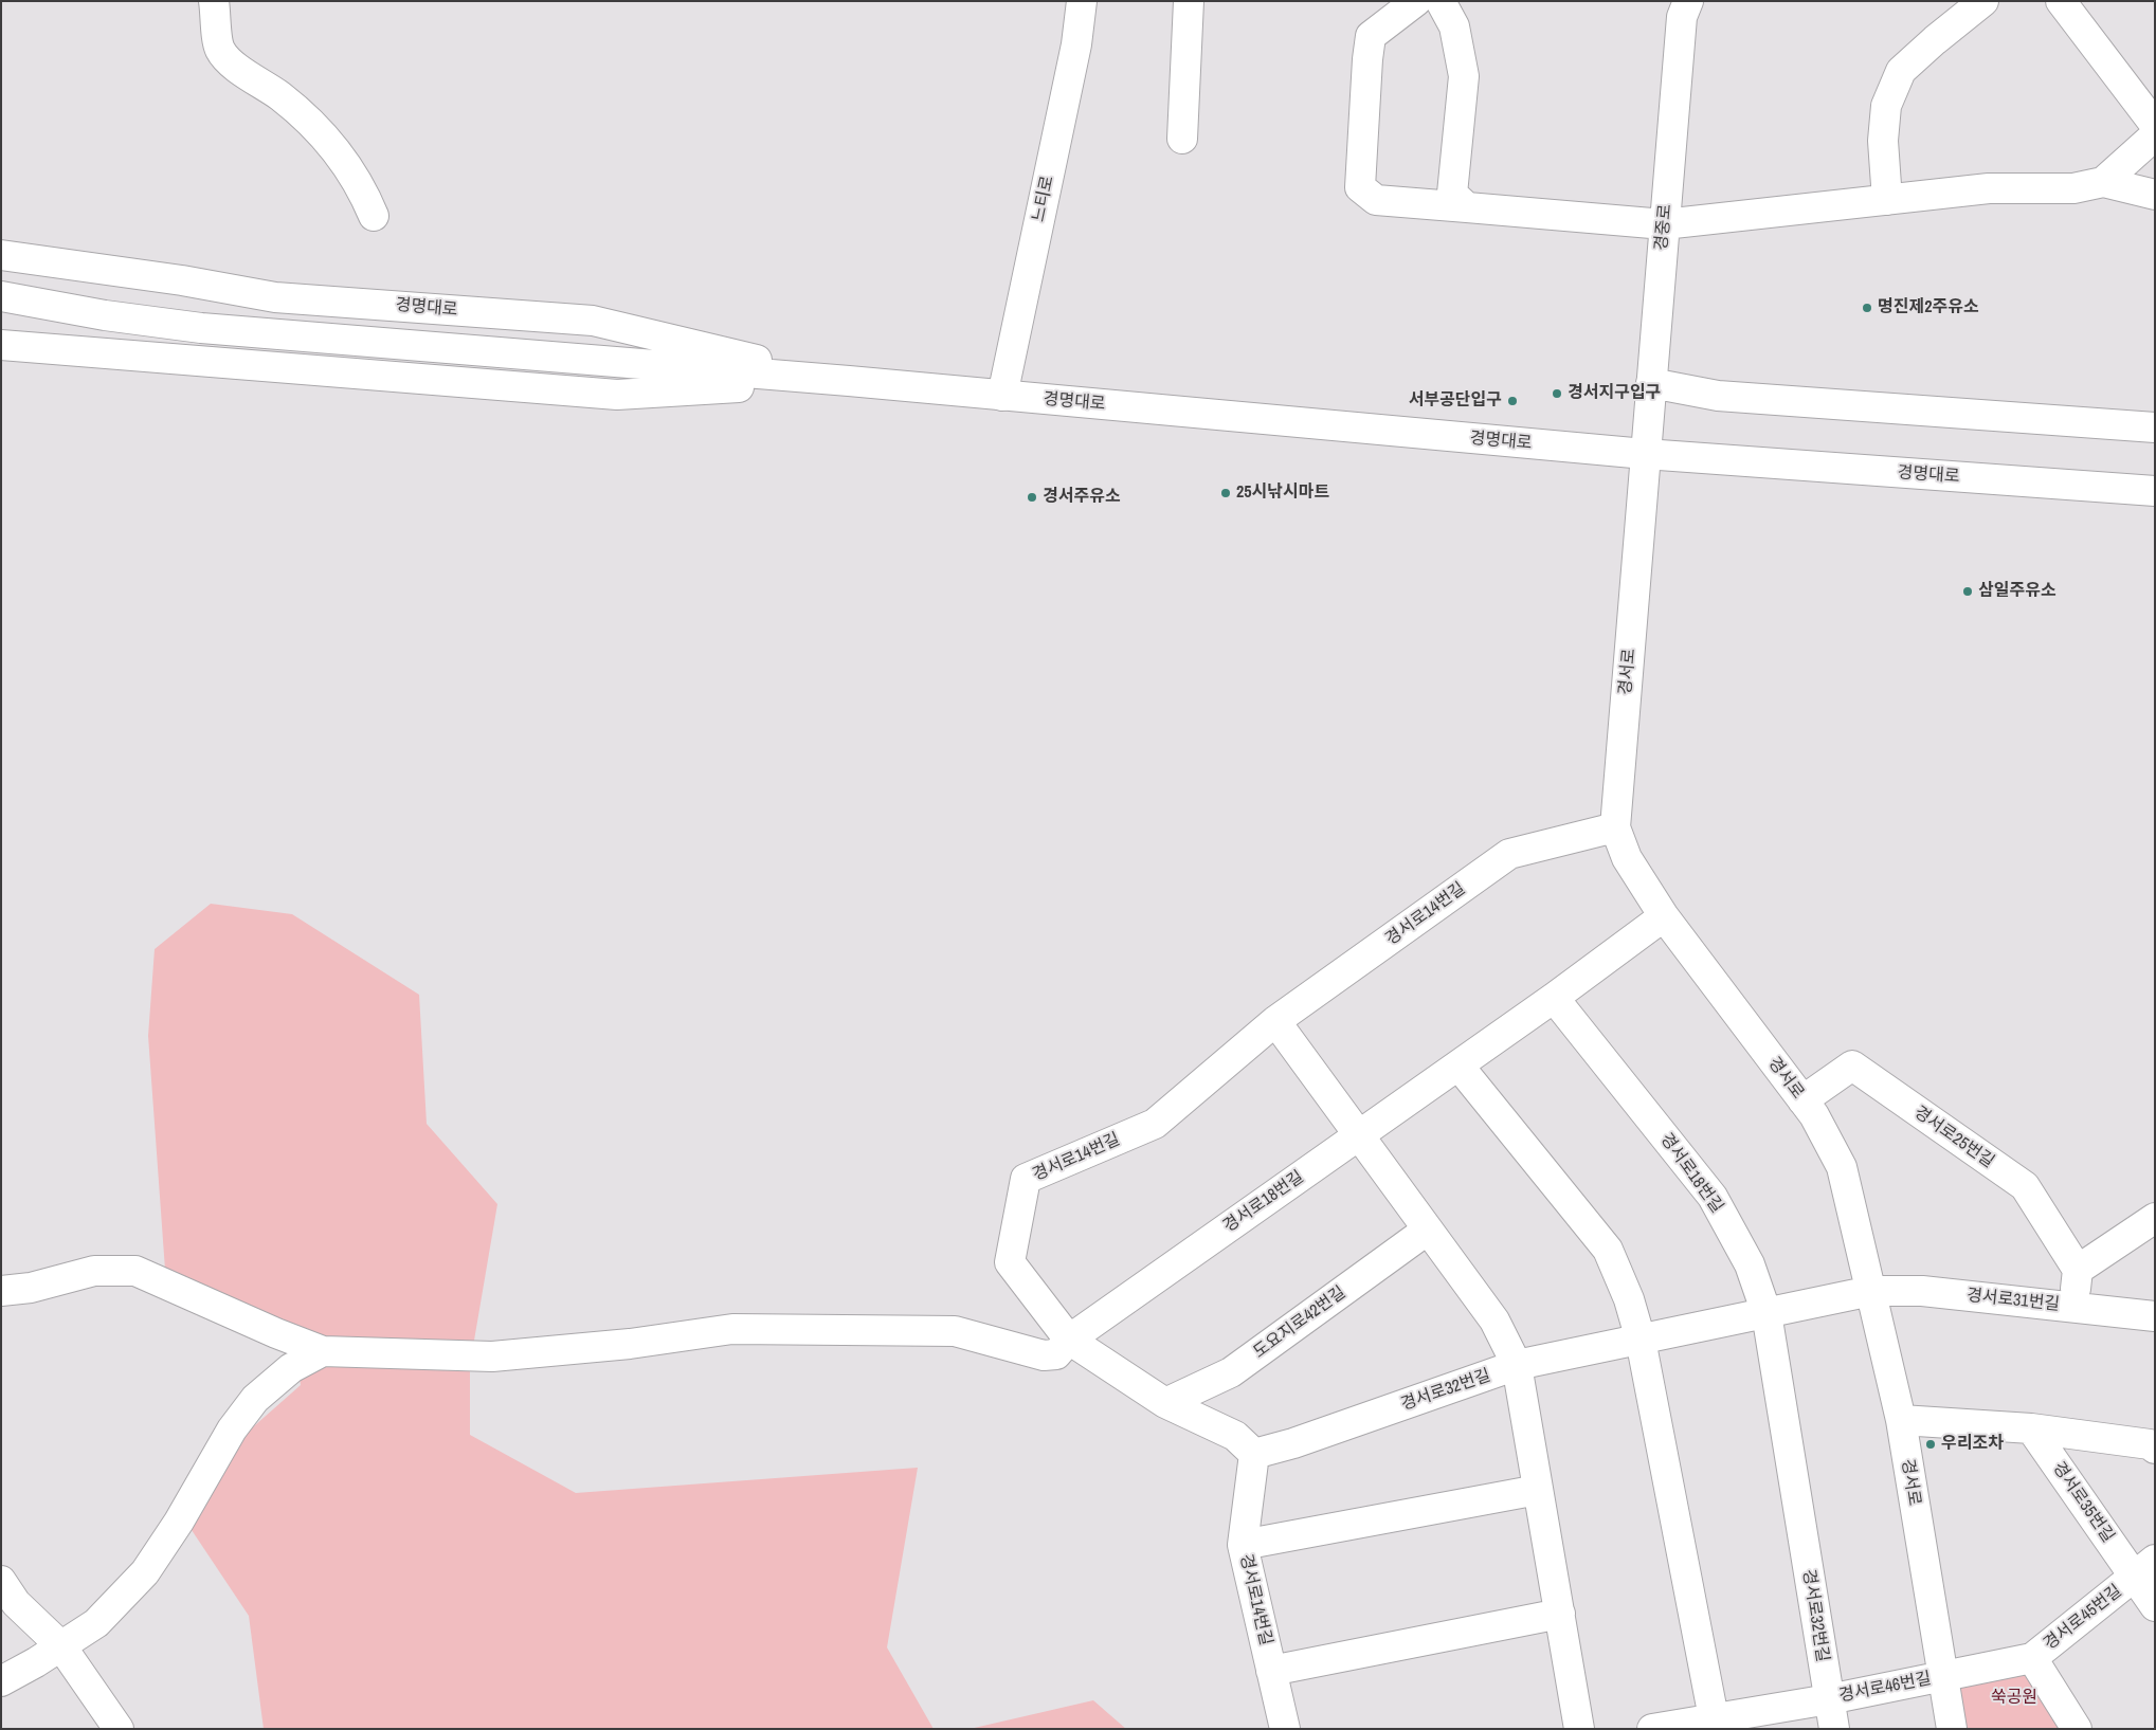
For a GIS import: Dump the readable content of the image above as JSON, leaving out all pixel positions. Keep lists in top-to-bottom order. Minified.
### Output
{"streets":{"street":["느티로","경중로","경명대로","경서로","경서로14번길","경서로25번길","경서로18번길","경서로31번길","도요지로42번길","경서로32번길","경서로35번길","경서로45번길","경서로46번길"]},"crossings":[["느티로","경명대로"],["경중로","경명대로"],["경중로","경서로"],["경명대로","경서로"],["경서로","경서로14번길"],["경서로","경서로25번길"],["경서로","경서로18번길"],["경서로","경서로31번길"],["경서로","경서로32번길"],["경서로","경서로35번길"],["경서로","경서로45번길"],["경서로","경서로46번길"],["경서로14번길","경서로18번길"],["경서로14번길","도요지로42번길"],["경서로14번길","경서로32번길"],["경서로18번길","경서로32번길"],["경서로31번길","경서로32번길"],["경서로32번길","경서로46번길"],["경서로35번길","경서로45번길"],["경서로45번길","경서로46번길"]],"parks":["쑥공원"],"places":["명진제2주유소","경서지구입구","서부공단입구","25시낚시마트","경서주유소","삼일주유소","우리조차"]}
